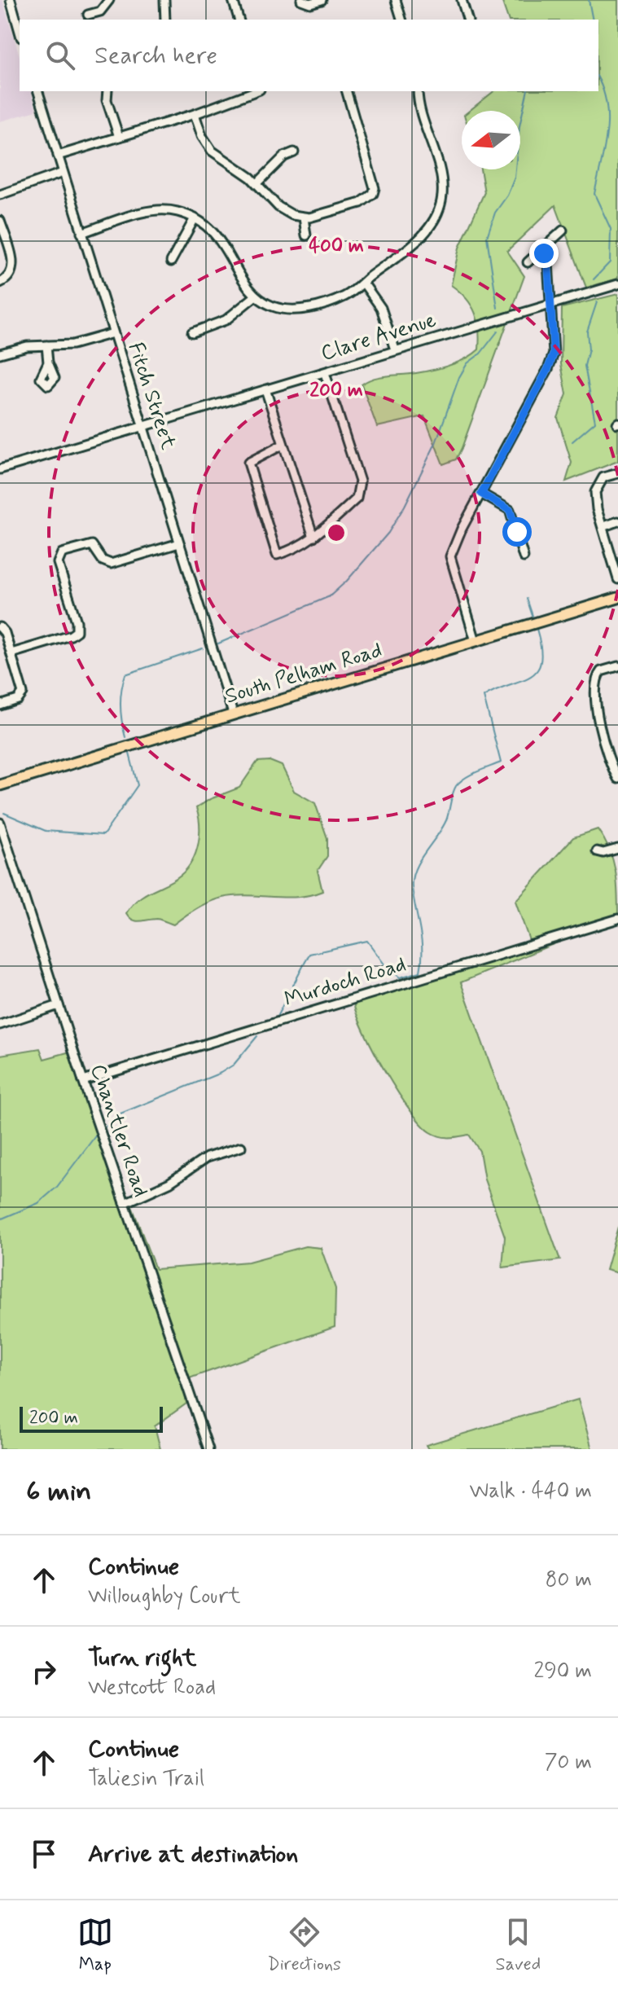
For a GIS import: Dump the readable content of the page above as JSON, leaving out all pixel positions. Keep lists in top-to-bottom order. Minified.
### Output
{"streets":{"main road":["South Pelham Road"],"street":["Clare Avenue","Fitch Street","Murdoch Road","Chantler Road"]},"crossings":[["Clare Avenue","Fitch Street"],["Fitch Street","South Pelham Road"],["Murdoch Road","Chantler Road"]],"scale_bar":"200 m","north":"left","page":{"search":"Search here","scale":"200 m","heading":["6 min","Walk · 440 m"],"list":[["Continue","Willoughby Court","80 m"],["Turn right","Westcott Road","290 m"],["Continue","Taliesin Trail","70 m"],"Arrive at destination"],"nav":["Map","Directions","Saved"]},"rings":["400 m","200 m"]}
